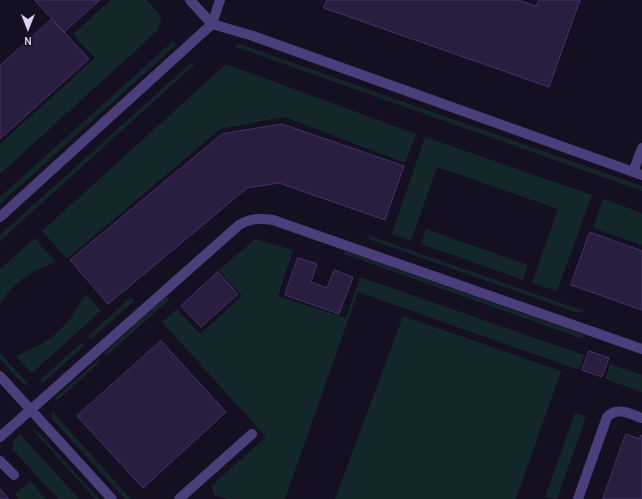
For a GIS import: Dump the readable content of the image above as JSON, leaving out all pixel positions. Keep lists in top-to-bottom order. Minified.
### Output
{"north":"bottom"}
